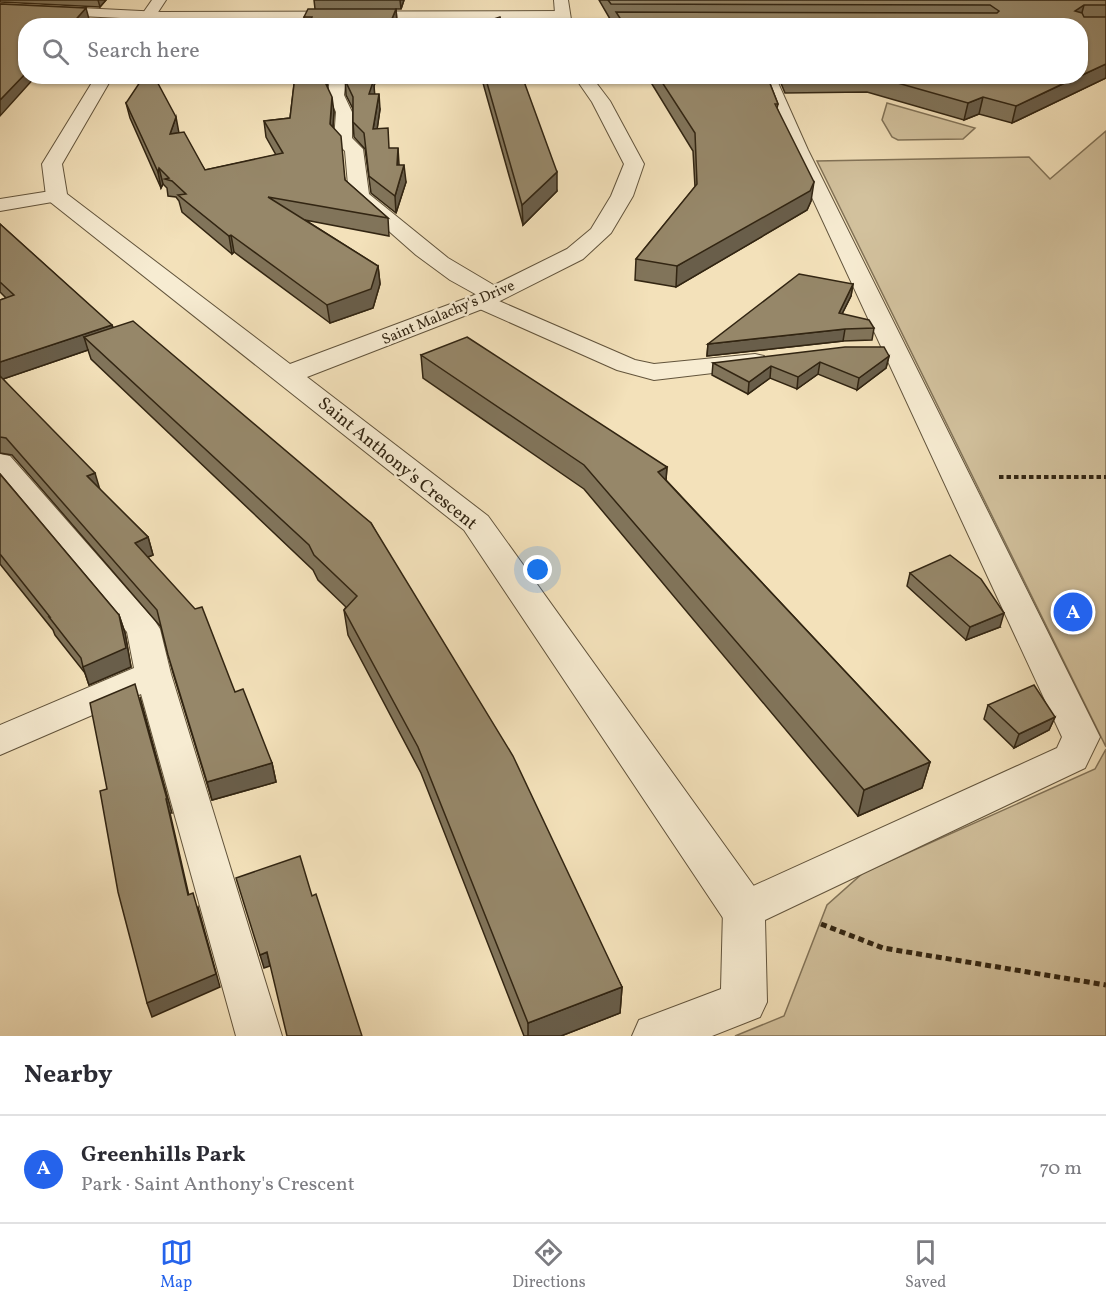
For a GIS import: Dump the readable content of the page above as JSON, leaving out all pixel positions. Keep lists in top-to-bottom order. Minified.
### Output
{"streets":{"street":["Saint Malachy's Drive","Saint Anthony's Crescent"]},"crossings":[["Saint Malachy's Drive","Saint Anthony's Crescent"]],"page":{"search":"Search here","pins":"A","heading":"Nearby","list":[{"mark":"A","name":"Greenhills Park","note":"Park · Saint Anthony's Crescent","value":"70 m"}],"nav":["Map","Directions","Saved"]}}
